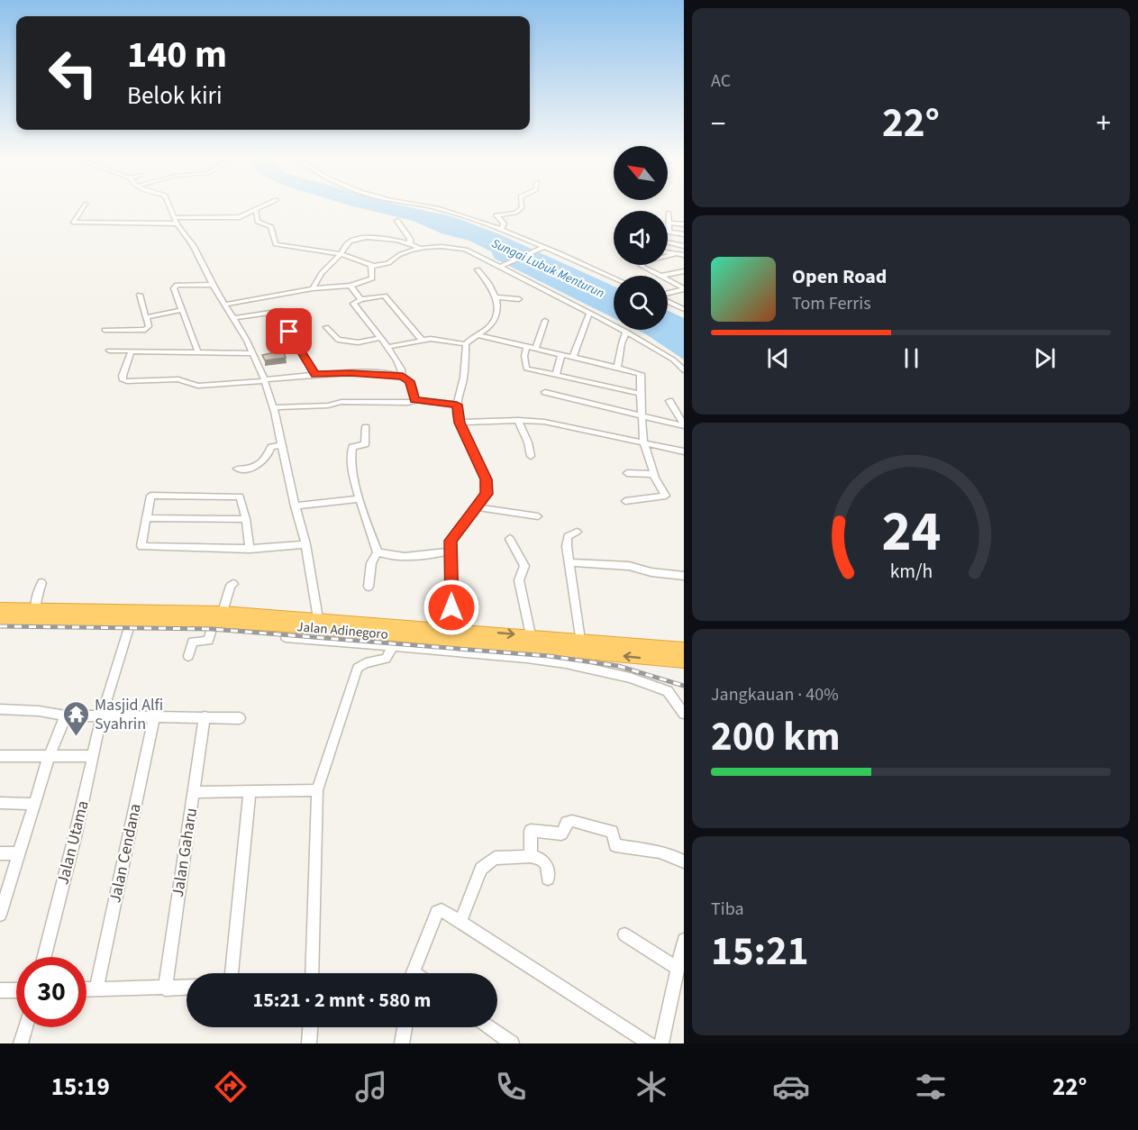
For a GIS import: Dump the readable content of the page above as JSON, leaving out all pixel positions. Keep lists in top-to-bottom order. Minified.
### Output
{"streets":{"highway":["Jalan Adinegoro"],"street":["Jalan Utama","Jalan Gaharu","Jalan Cendana"]},"crossings":[["Jalan Adinegoro","Jalan Utama"]],"water":["Sungai Lubuk Menturun"],"places":{"temple":["Masjid Alfi Syahrin"]},"north":"top left","page":{"tile":["AC",["Jangkauan · 40%","200 km"],["Tiba","15:21"]],"turn":["140 m","Belok kiri"],"heat":["−","22°","+"],"song":["Open Road","Tom Ferris"],"limit":"30","trip":"15:21 · 2 mnt · 580 m","tabs":["15:19","22°"],"gauge":["24","km/h"]}}
